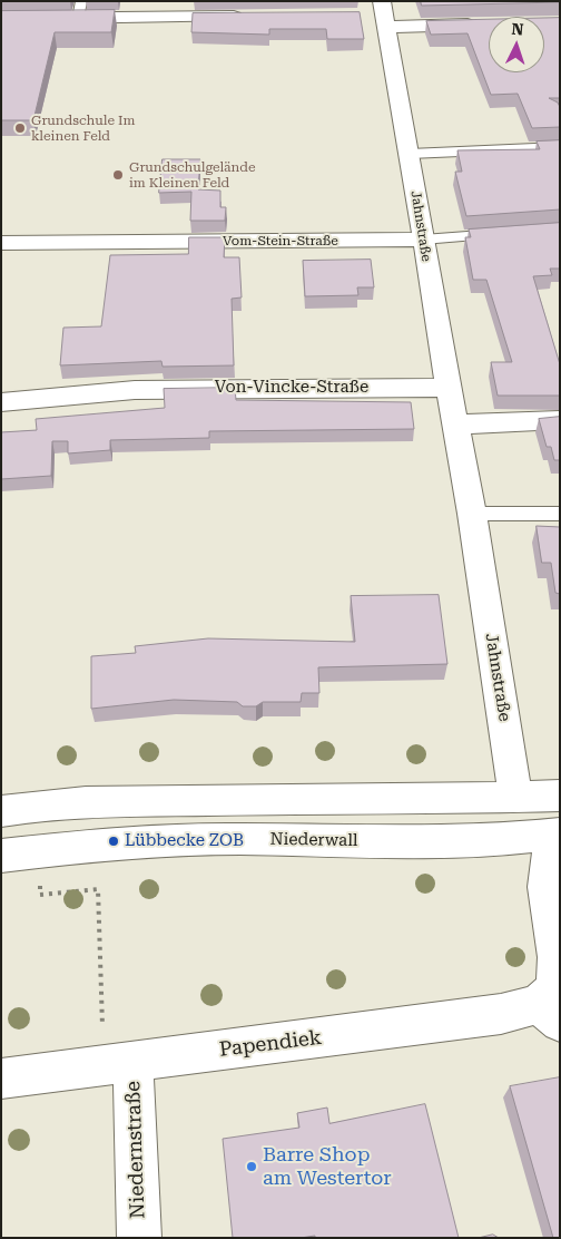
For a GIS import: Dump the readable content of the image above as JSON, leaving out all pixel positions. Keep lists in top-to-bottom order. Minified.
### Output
{"streets":{"street":["Jahnstraße","Vom-Stein-Straße","Von-Vincke-Straße","Niederwall","Papendiek","Niedernstraße"]},"crossings":[["Jahnstraße","Vom-Stein-Straße"],["Jahnstraße","Von-Vincke-Straße"],["Papendiek","Niedernstraße"]],"places":["Grundschule Im kleinen Feld","Grundschulgelände im Kleinen Feld","Lübbecke ZOB","Barre Shop am Westertor"],"north":"top"}
